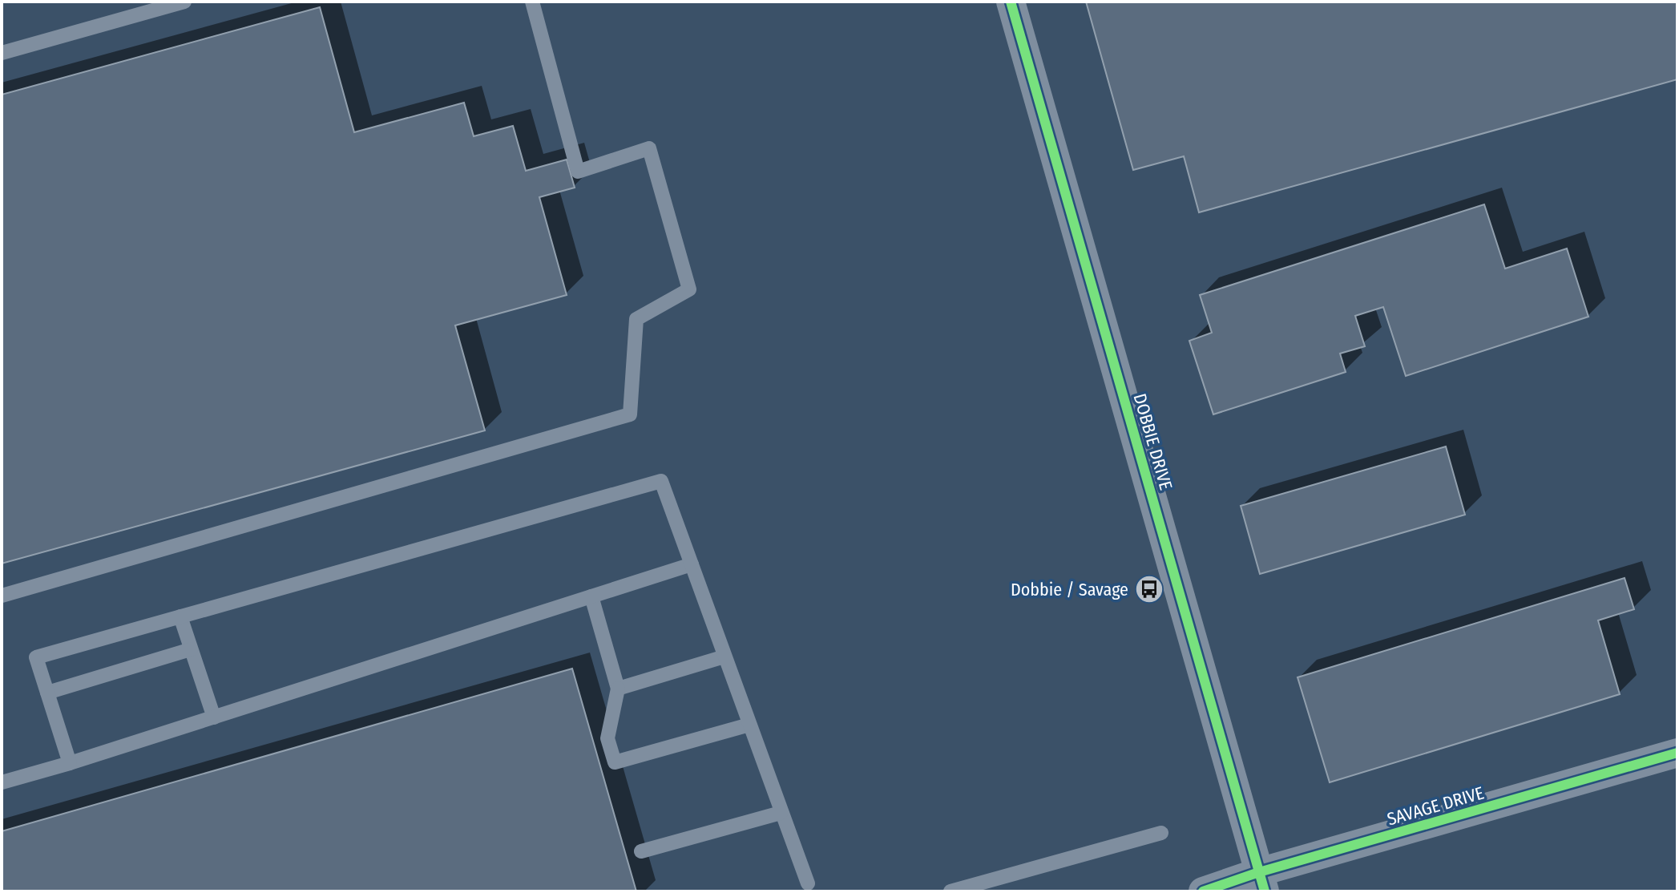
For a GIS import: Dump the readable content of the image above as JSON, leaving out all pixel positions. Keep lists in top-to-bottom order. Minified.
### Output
{"streets":{"street":["DOBBIE DRIVE","SAVAGE DRIVE"]},"crossings":[["DOBBIE DRIVE","SAVAGE DRIVE"]],"places":{"bus stop":["Dobbie / Savage"]}}
